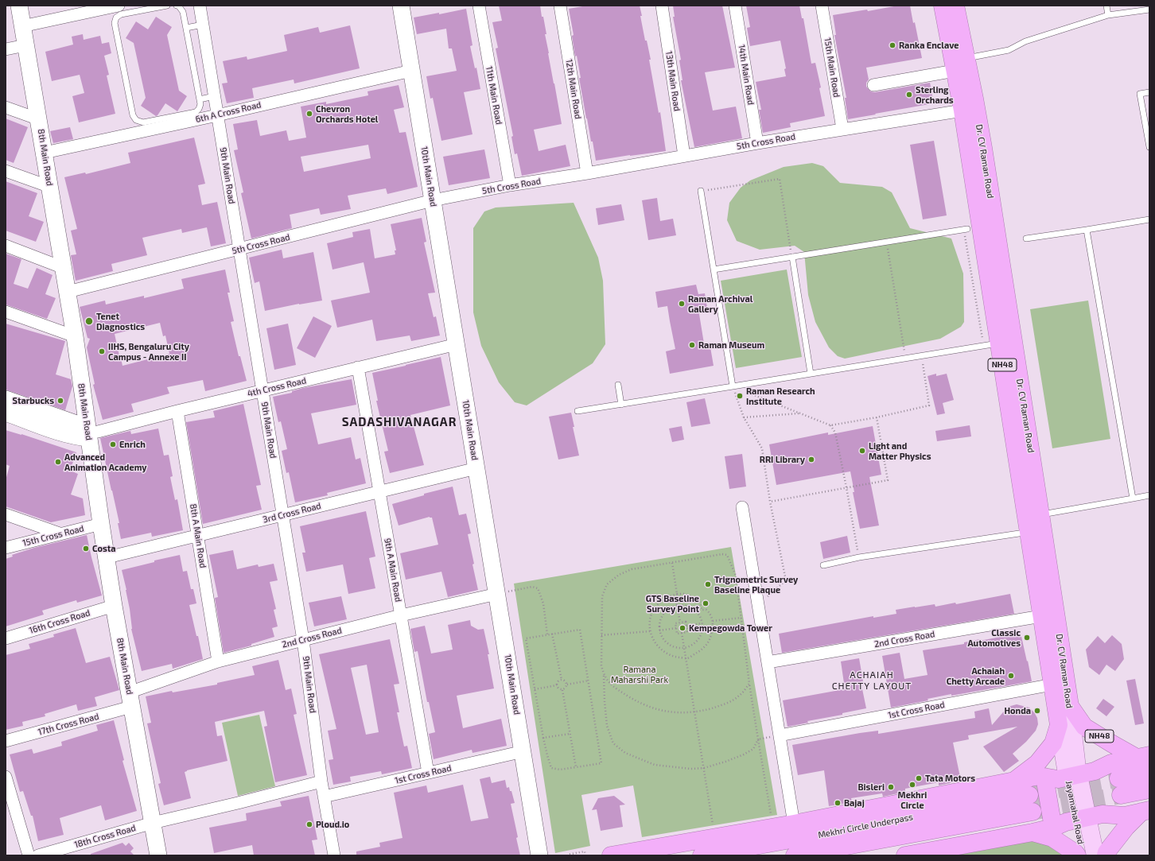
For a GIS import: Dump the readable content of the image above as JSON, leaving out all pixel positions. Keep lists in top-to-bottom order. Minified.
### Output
{"streets":{"highway":["Dr. CV Raman Road","NH48","Mekhri Circle Underpass"],"main road":["Jayamahal Road"],"street":["15th Main Road","14th Main Road","13th Main Road","12th Main Road","11th Main Road","6th A Cross Road","5th Cross Road","8th Main Road","9th Main Road","10th Main Road","4th Cross Road","3rd Cross Road","15th Cross Road","8th A Main Road","9th A Main Road","16th Cross Road","2nd Cross Road","1st Cross Road","17th Cross Road","18th Cross Road"]},"crossings":[["15th Main Road","5th Cross Road"],["14th Main Road","5th Cross Road"],["13th Main Road","5th Cross Road"],["12th Main Road","5th Cross Road"],["11th Main Road","5th Cross Road"],["6th A Cross Road","8th Main Road"],["6th A Cross Road","9th Main Road"],["6th A Cross Road","10th Main Road"],["5th Cross Road","8th Main Road"],["5th Cross Road","Dr. CV Raman Road"],["5th Cross Road","9th Main Road"],["5th Cross Road","10th Main Road"],["8th Main Road","4th Cross Road"],["8th Main Road","3rd Cross Road"],["8th Main Road","15th Cross Road"],["8th Main Road","16th Cross Road"],["8th Main Road","2nd Cross Road"],["8th Main Road","17th Cross Road"],["8th Main Road","18th Cross Road"],["Dr. CV Raman Road","NH48"],["Dr. CV Raman Road","2nd Cross Road"],["Dr. CV Raman Road","1st Cross Road"],["Dr. CV Raman Road","Jayamahal Road"],["9th Main Road","4th Cross Road"],["9th Main Road","3rd Cross Road"],["9th Main Road","2nd Cross Road"],["9th Main Road","1st Cross Road"],["10th Main Road","4th Cross Road"],["10th Main Road","3rd Cross Road"],["10th Main Road","2nd Cross Road"],["10th Main Road","1st Cross Road"],["4th Cross Road","8th A Main Road"],["4th Cross Road","9th A Main Road"],["3rd Cross Road","8th A Main Road"],["3rd Cross Road","9th A Main Road"],["8th A Main Road","2nd Cross Road"],["9th A Main Road","2nd Cross Road"],["9th A Main Road","1st Cross Road"],["2nd Cross Road","17th Cross Road"]],"districts":["SADASHIVANAGAR","ACHAIAH CHETTY LAYOUT"],"parks":["Ramana Maharshi Park"],"places":["Ranka Enclave","Sterling Orchards","Chevron Orchards Hotel","Raman Archival Gallery","Tenet Diagnostics","Raman Museum","IIHS, Bengaluru City Campus - Annexe II","Raman Research Institute","Starbucks","Enrich","Light and Matter Physics","RRI Library","Advanced Animation Academy","Costa","Trignometric Survey Baseline Plaque","GTS Baseline Survey Point","Kempegowda Tower","Classic Automotives","Achaiah Chetty Arcade","Honda","Tata Motors","Mekhri Circle","Bisleri","Bajaj","Ploud.io"]}
